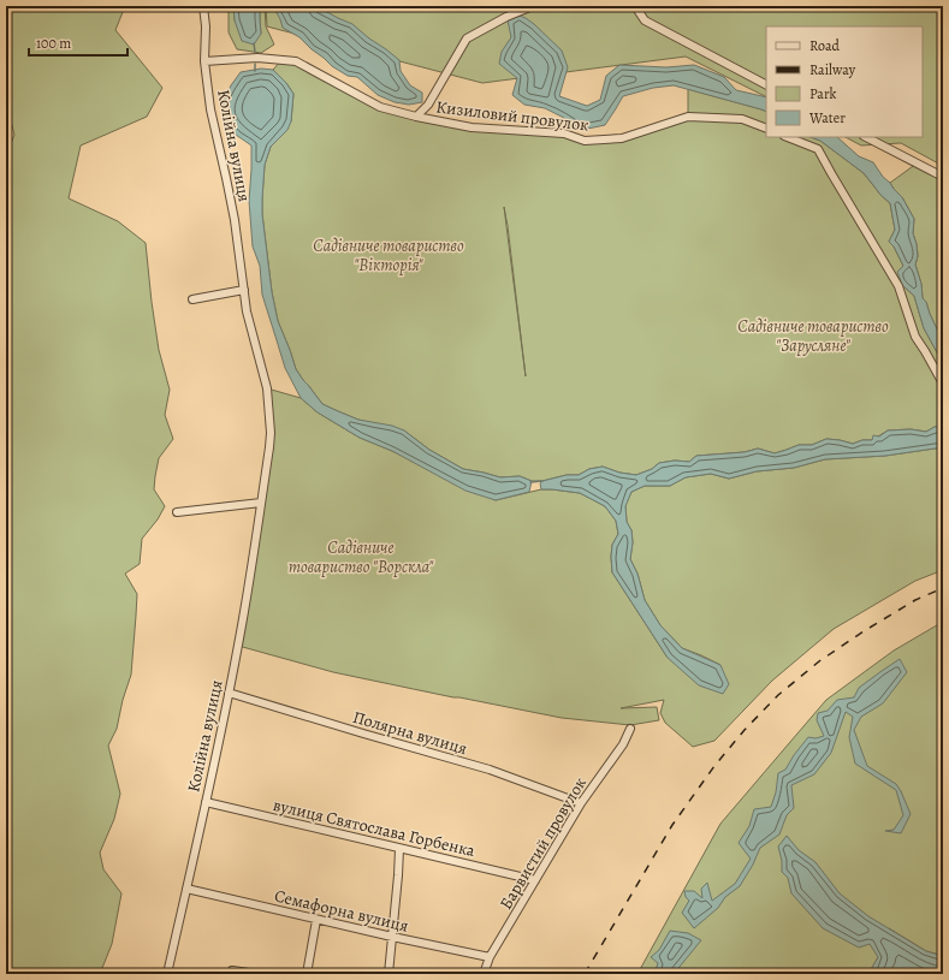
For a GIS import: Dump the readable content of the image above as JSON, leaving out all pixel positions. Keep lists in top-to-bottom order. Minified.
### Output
{"streets":{"street":["Кизиловий провулок","Колійна вулиця","Полярна вулиця","вулиця Святослава Горбенка","Барвистий провулок","Семафорна вулиця"]},"crossings":[["Кизиловий провулок","Колійна вулиця"],["Колійна вулиця","Полярна вулиця"],["Колійна вулиця","вулиця Святослава Горбенка"],["Колійна вулиця","Семафорна вулиця"],["Полярна вулиця","Барвистий провулок"],["вулиця Святослава Горбенка","Барвистий провулок"],["Барвистий провулок","Семафорна вулиця"]],"parks":["Садівниче товариство \"Вікторія\"","Садівниче товариство \"Зарусляне\"","Садівниче товариство \"Ворскла\""],"legend":["Road","Railway","Park","Water"],"scale_bar":"100 m"}
